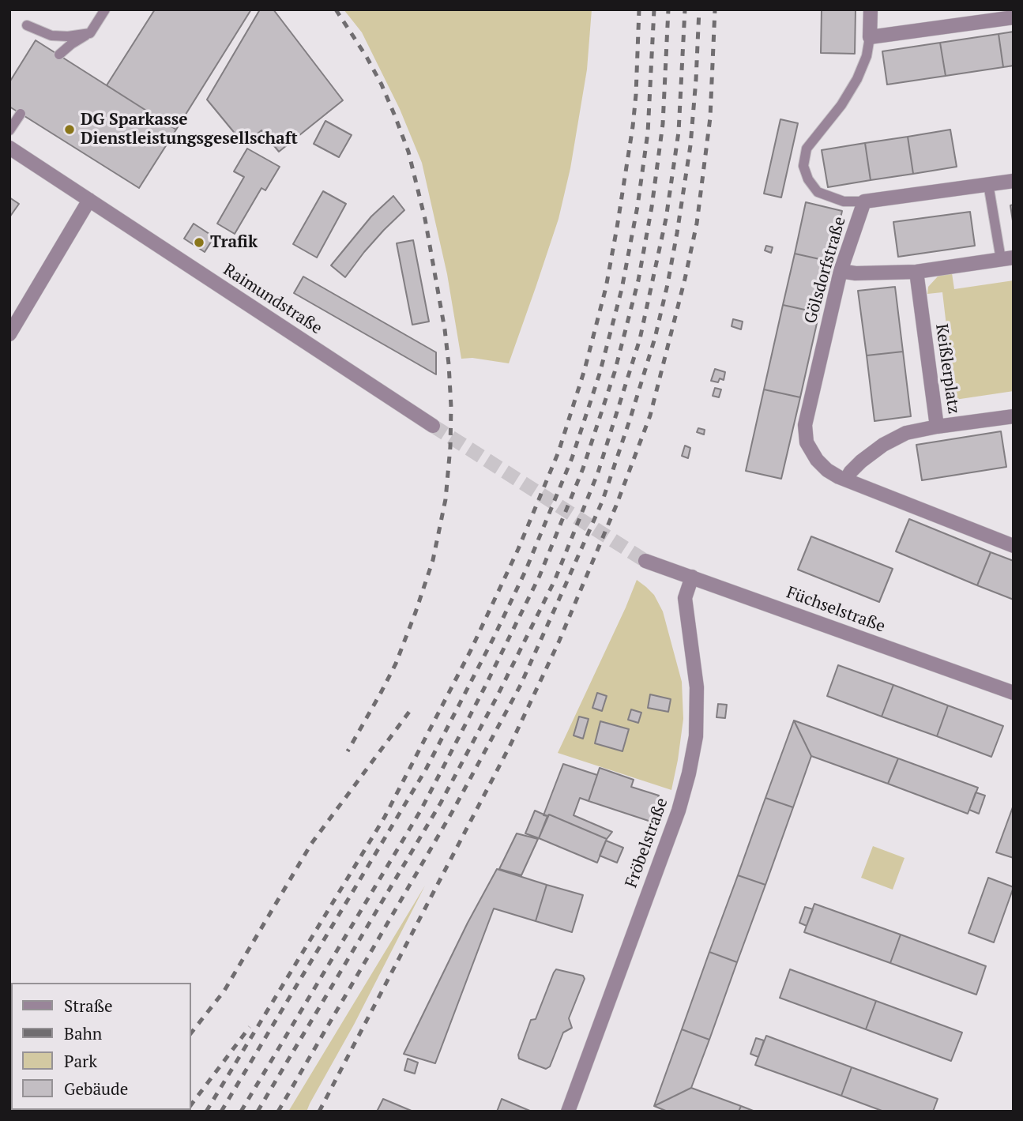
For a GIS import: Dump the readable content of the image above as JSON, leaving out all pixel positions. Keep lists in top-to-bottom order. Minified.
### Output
{"streets":{"street":["Gölsdorfstraße","Raimundstraße","Keißlerplatz","Füchselstraße","Fröbelstraße"]},"crossings":[["Füchselstraße","Fröbelstraße"]],"places":["DG Sparkasse Dienstleistungsgesellschaft","Trafik"],"legend":["Straße","Bahn","Park","Gebäude"]}
